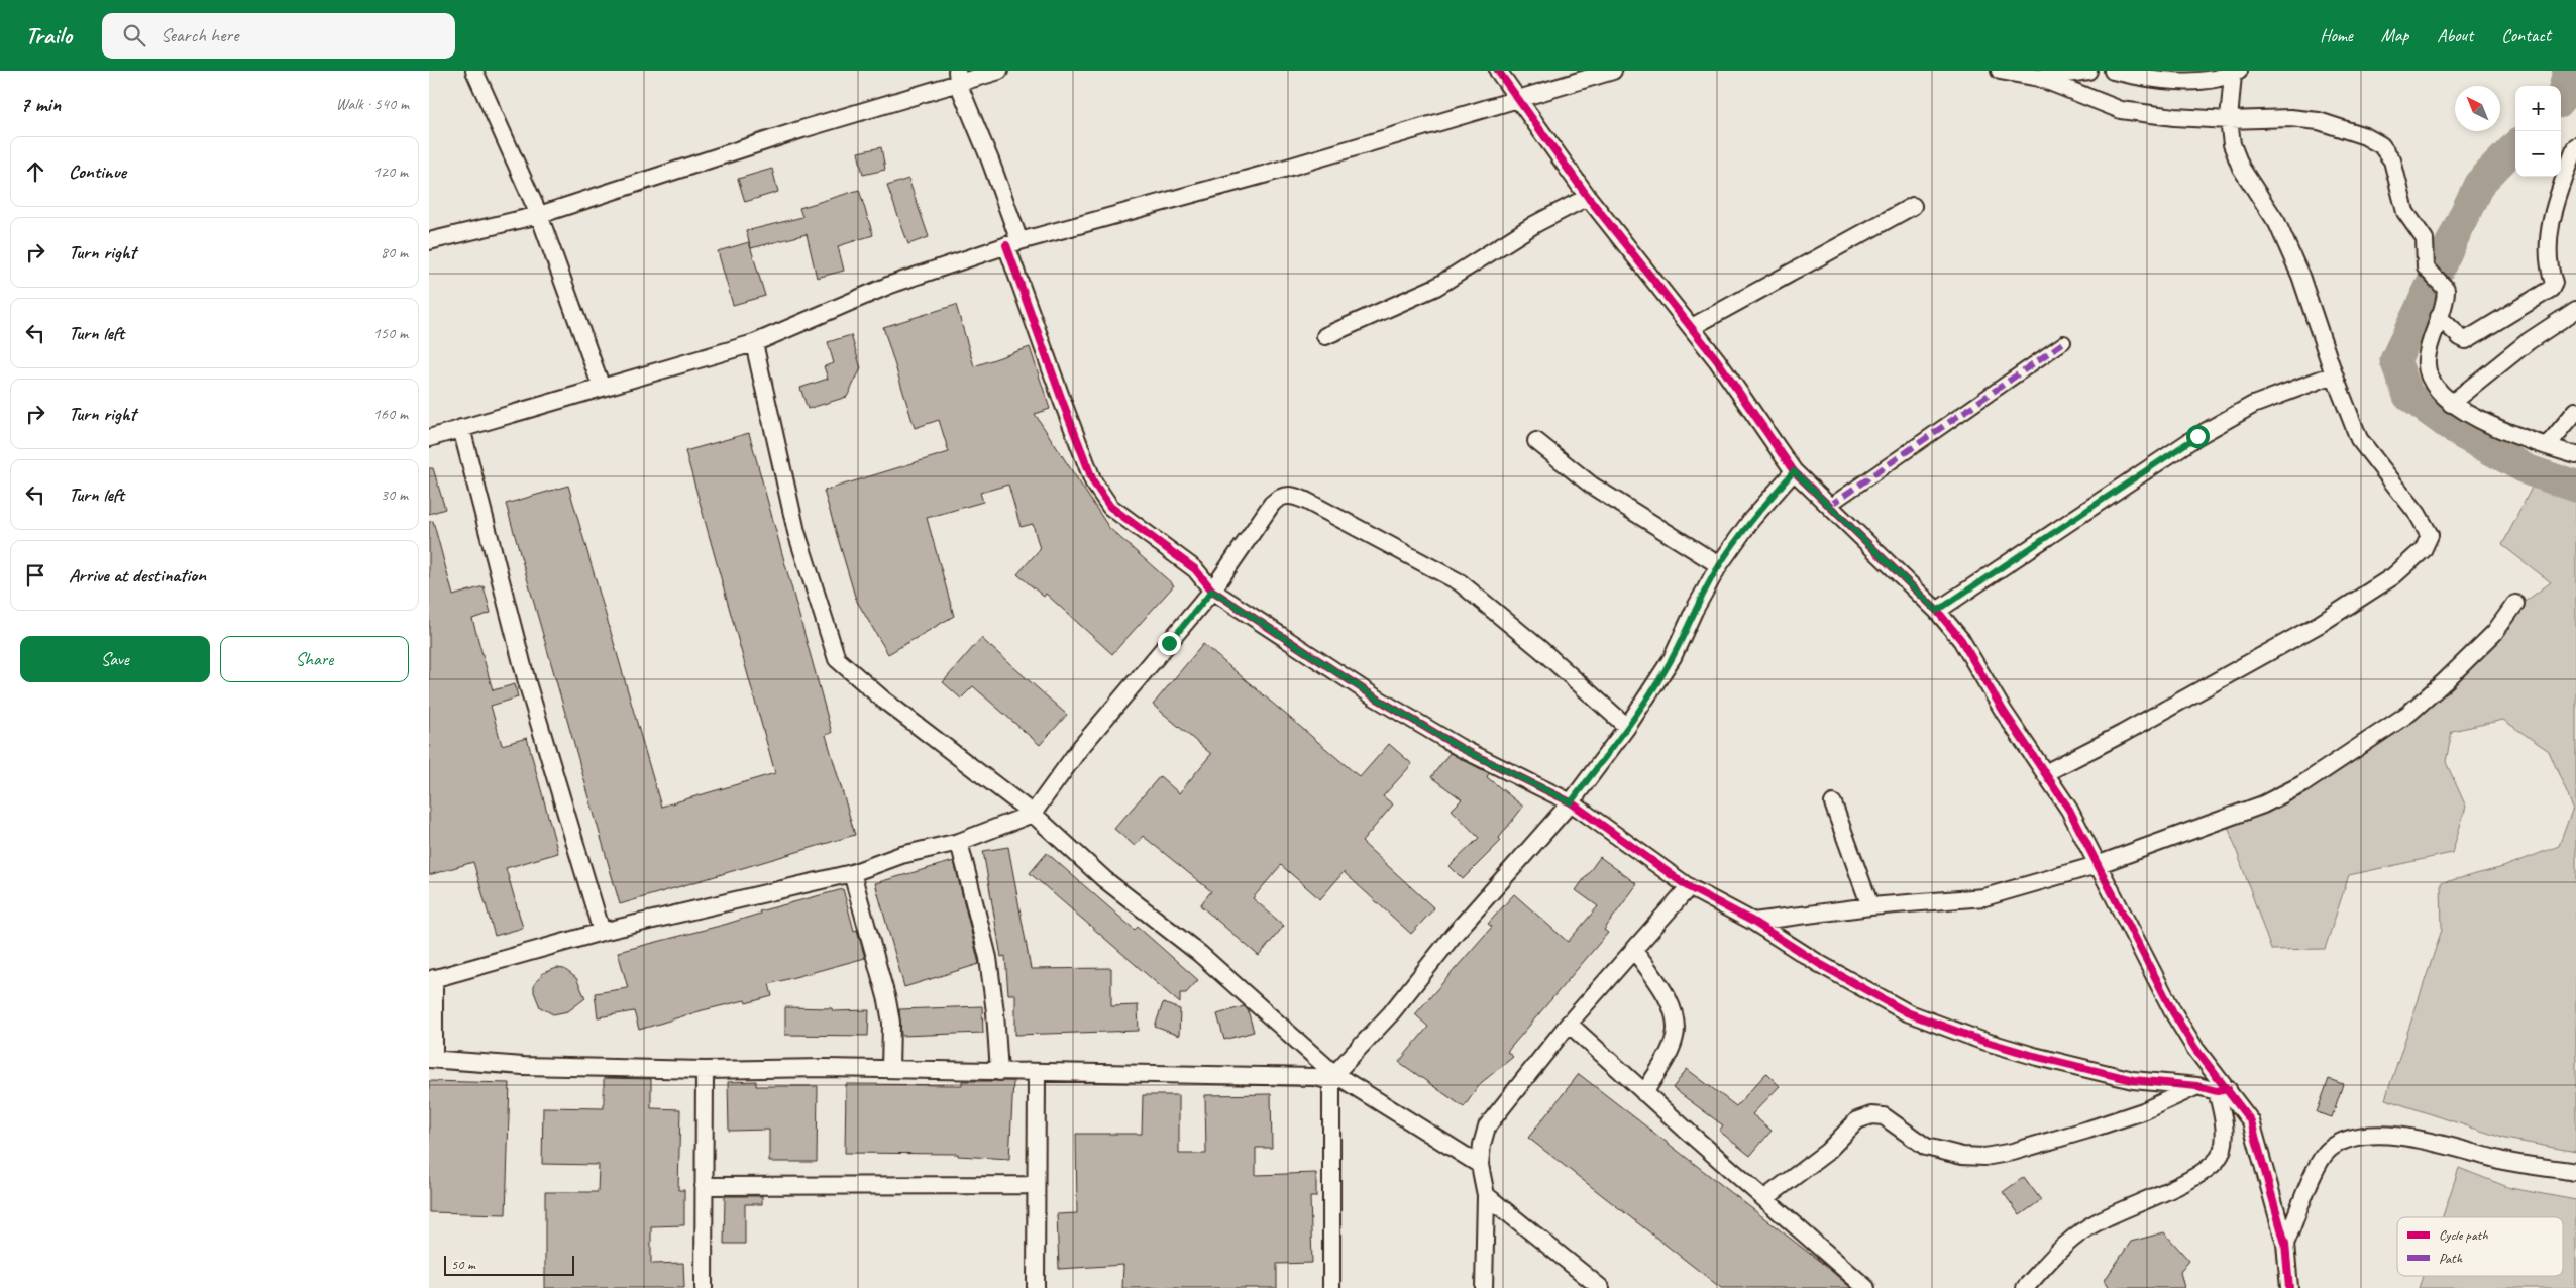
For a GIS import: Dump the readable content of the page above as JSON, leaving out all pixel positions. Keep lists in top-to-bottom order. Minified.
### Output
{"legend":["Cycle path","Path"],"scale_bar":"50 m","north":"top left","page":{"header":"Trailo","search":"Search here","nav":["Home","Map","About","Contact"],"heading":["7 min","Walk · 540 m"],"map_buttons":["+","−"],"list":[["Continue","120 m"],["Turn right","80 m"],["Turn left","150 m"],["Turn right","160 m"],["Turn left","30 m"],"Arrive at destination"],"buttons":["Save","Share"],"scale":"50 m"}}
